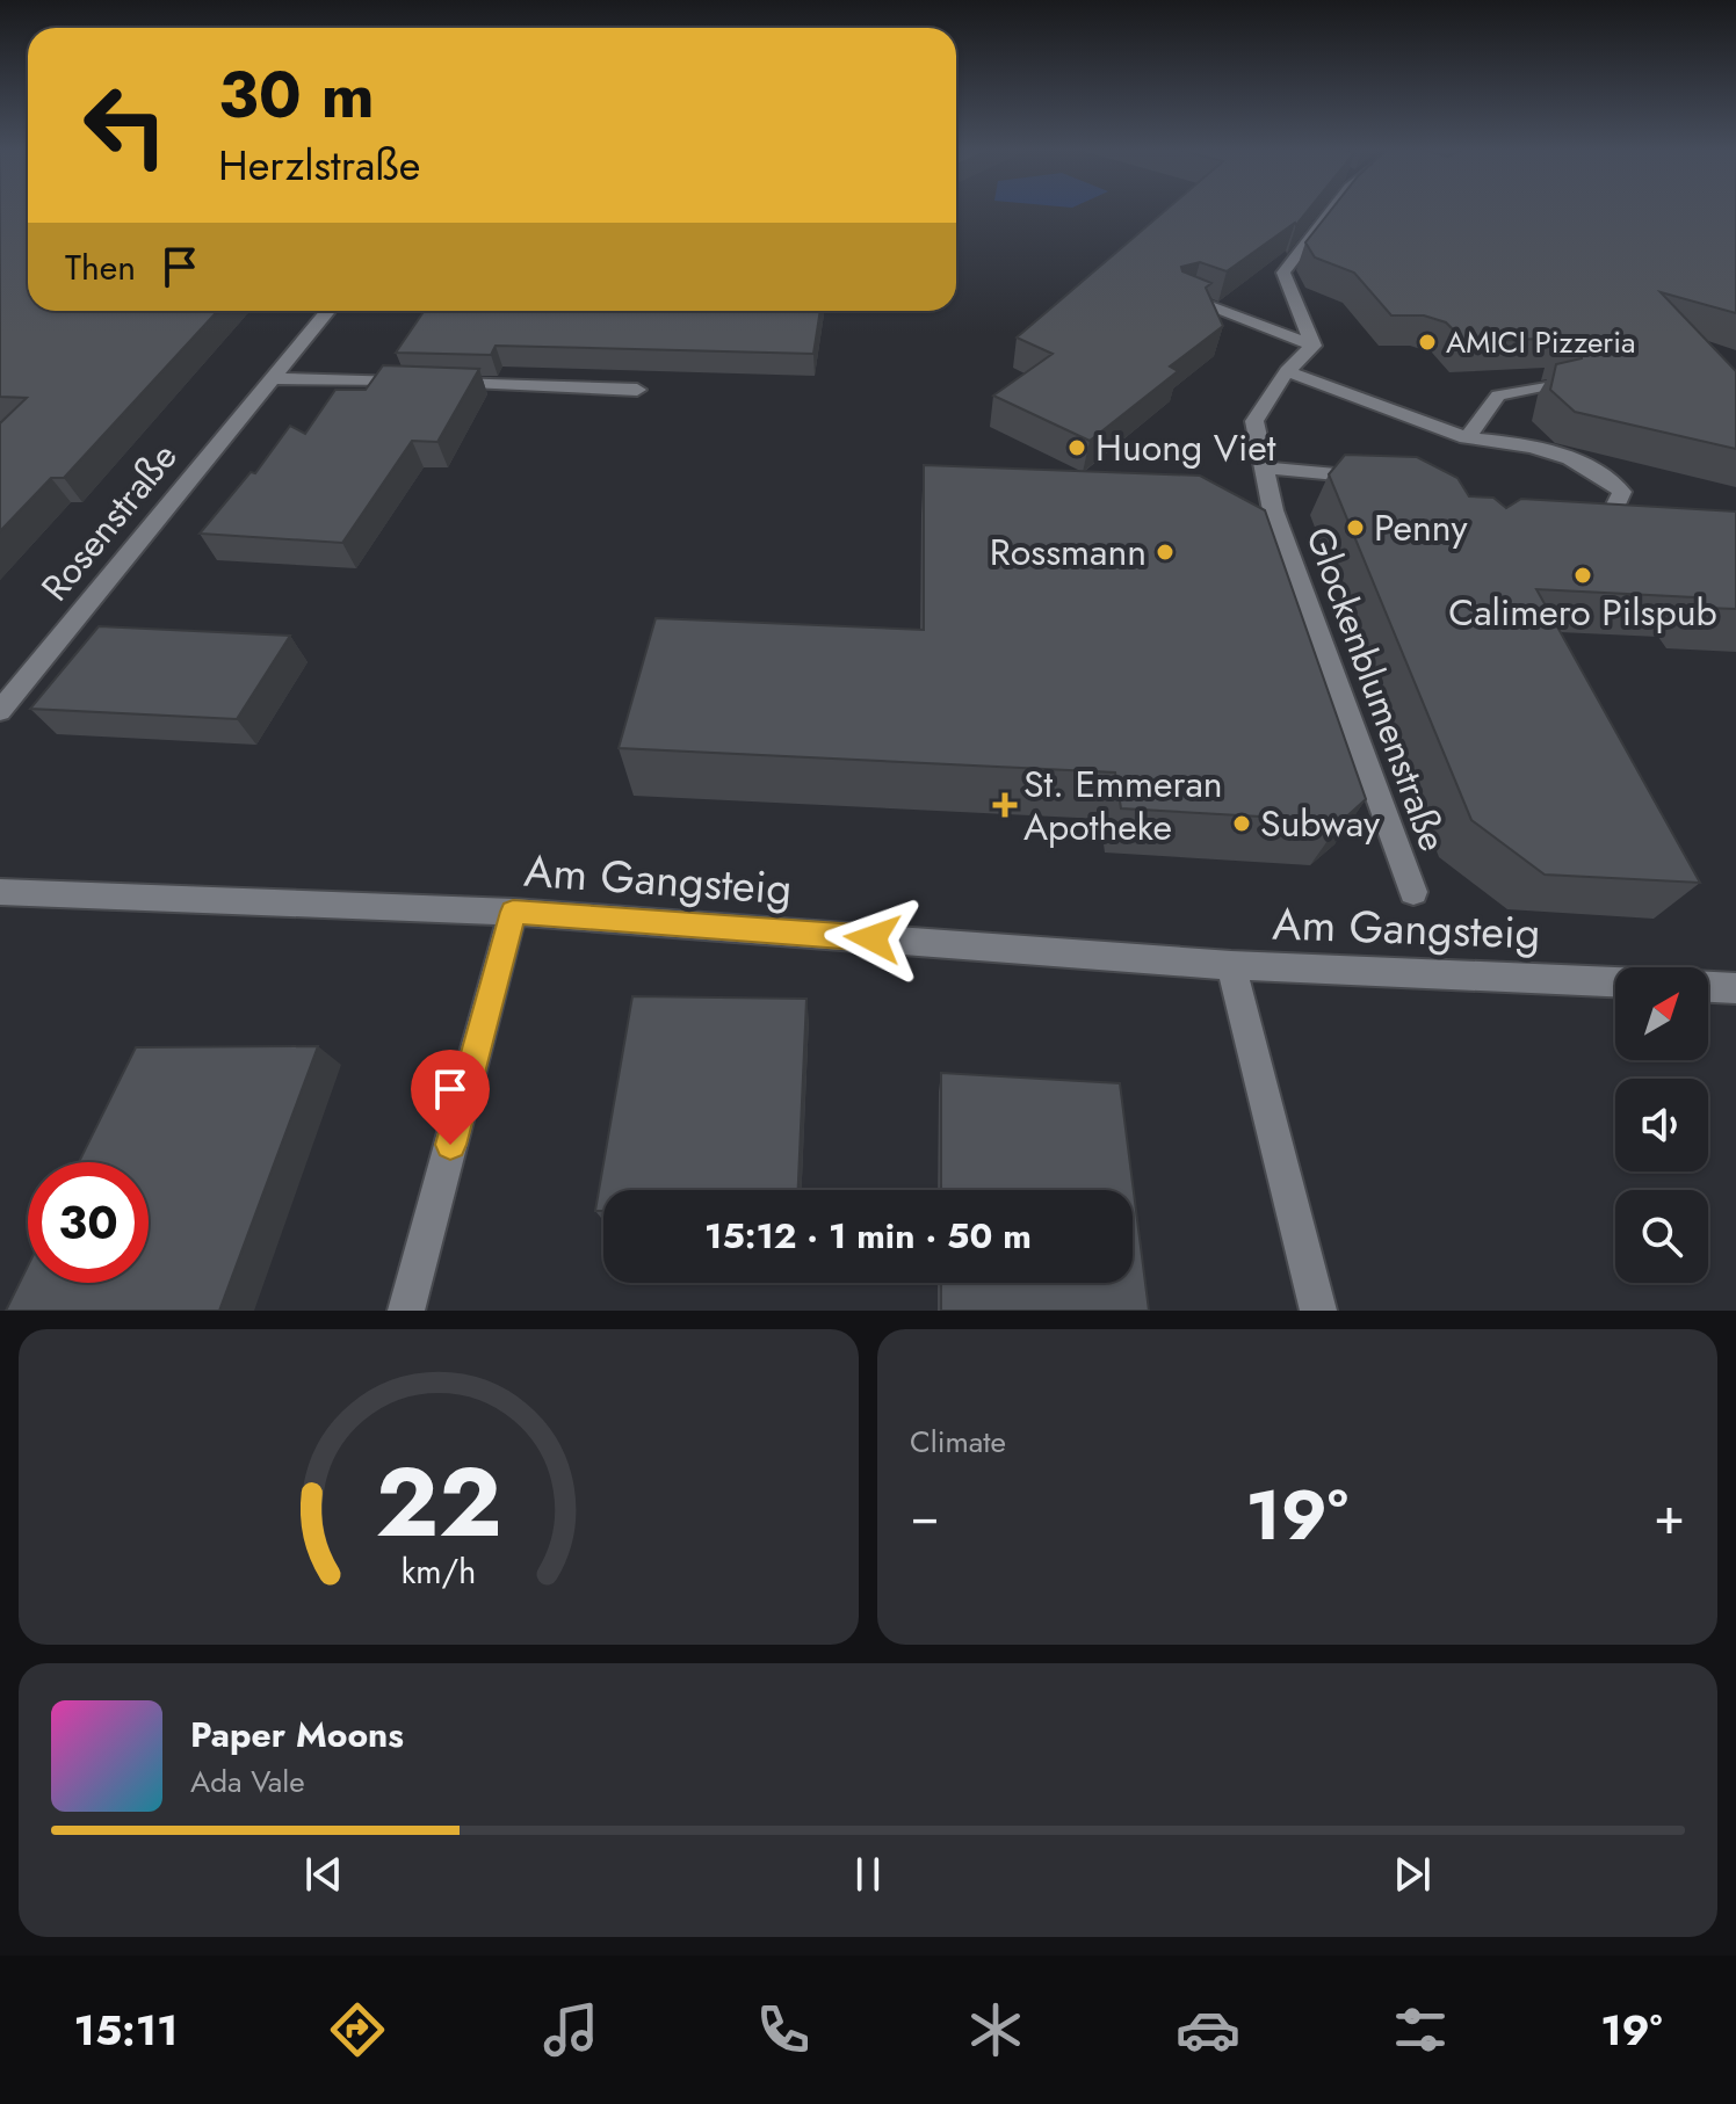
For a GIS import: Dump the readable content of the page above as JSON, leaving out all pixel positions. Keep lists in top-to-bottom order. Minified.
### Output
{"streets":{"street":["Rosenstraße","Glockenblumenstraße","Am Gangsteig"]},"places":{"other":["AMICI Pizzeria","Huong Viet","Penny","Rossmann","Calimero Pilspub","Subway"],"health":["St. Emmeran Apotheke"]},"north":"top right","page":{"turn":["30 m","Herzlstraße"],"then":"Then","limit":"30","trip":"15:12 · 1 min · 50 m","tile":"Climate","heat":["−","19°","+"],"song":["Paper Moons","Ada Vale"],"tabs":["15:11","19°"],"gauge":["22","km/h"]}}
